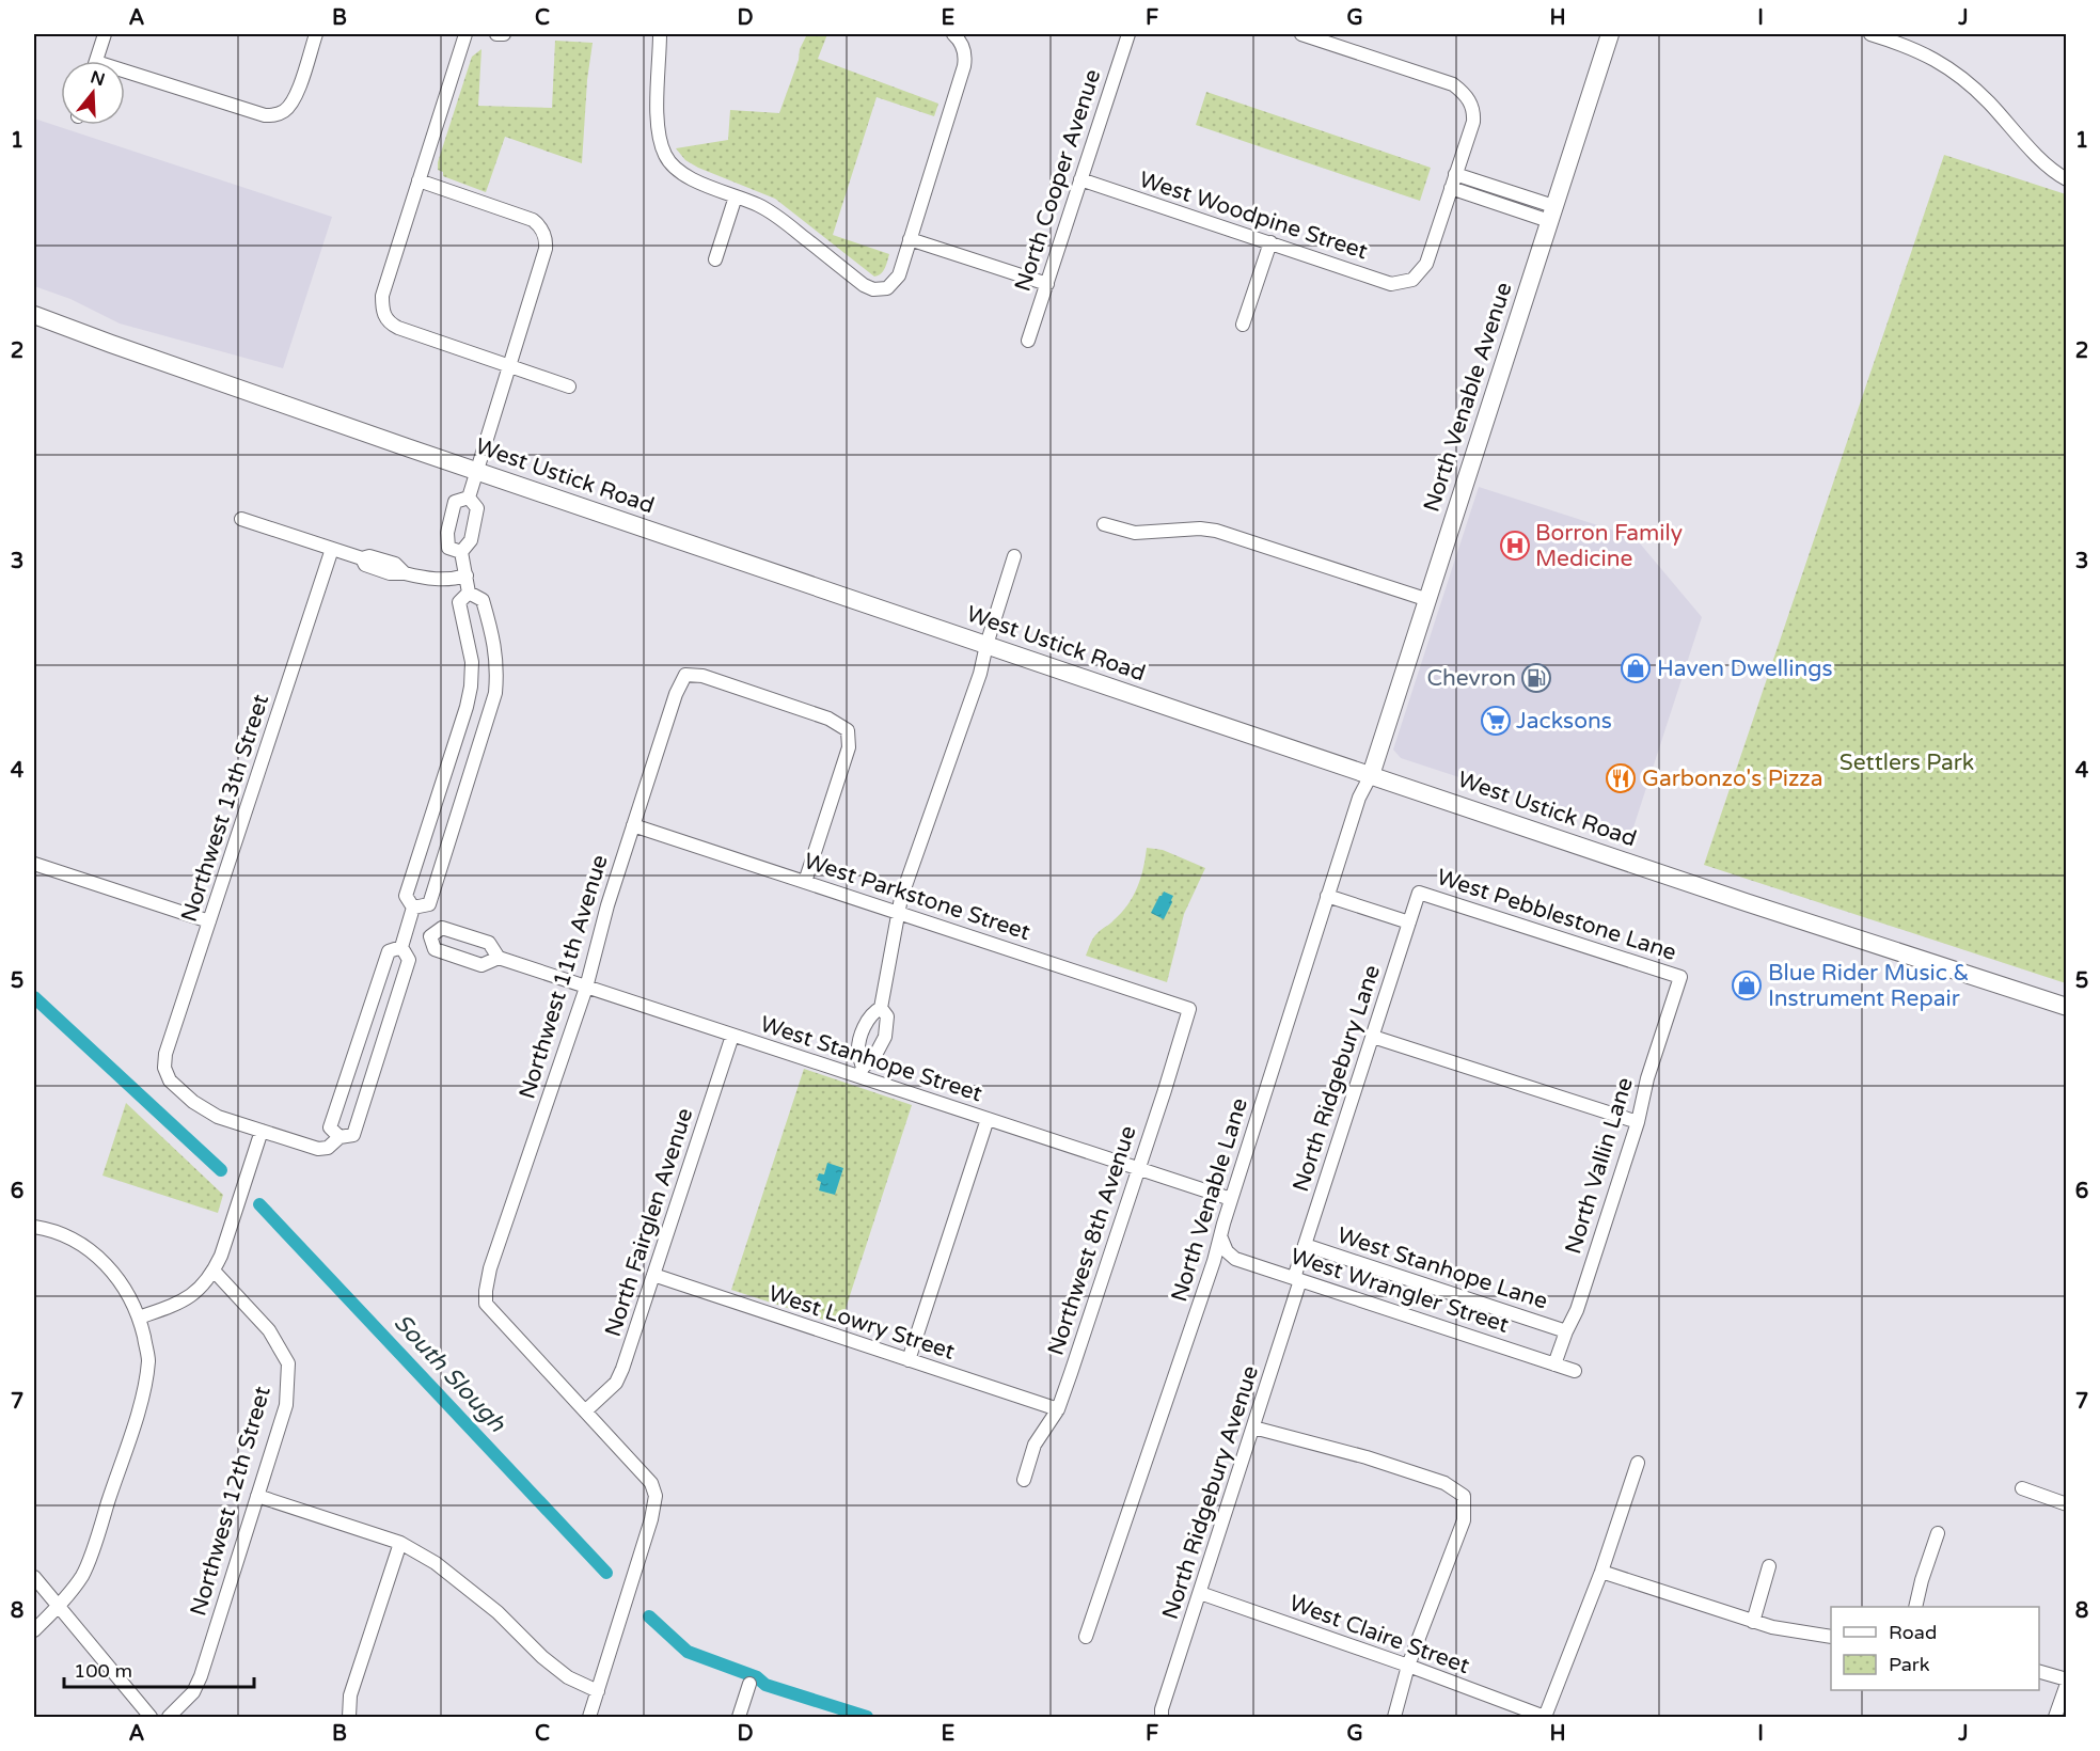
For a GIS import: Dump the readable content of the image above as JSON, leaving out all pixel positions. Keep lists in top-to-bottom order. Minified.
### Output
{"streets":{"main road":["North Venable Avenue","West Ustick Road"],"street":["North Cooper Avenue","West Woodpine Street","Northwest 13th Street","West Parkstone Street","West Pebblestone Lane","Northwest 11th Avenue","West Stanhope Street","North Ridgebury Lane","North Vallin Lane","North Venable Lane","North Fairglen Avenue","Northwest 8th Avenue","West Stanhope Lane","West Wrangler Street","West Lowry Street","North Ridgebury Avenue","Northwest 12th Street","West Claire Street"]},"crossings":[["North Cooper Avenue","West Woodpine Street"],["North Venable Avenue","West Ustick Road"],["North Venable Avenue","North Venable Lane"],["West Ustick Road","North Venable Lane"],["West Parkstone Street","Northwest 11th Avenue"],["West Parkstone Street","Northwest 8th Avenue"],["West Pebblestone Lane","North Ridgebury Lane"],["West Pebblestone Lane","North Vallin Lane"],["Northwest 11th Avenue","West Stanhope Street"],["Northwest 11th Avenue","North Fairglen Avenue"],["West Stanhope Street","North Venable Lane"],["West Stanhope Street","North Fairglen Avenue"],["West Stanhope Street","Northwest 8th Avenue"],["North Ridgebury Lane","West Stanhope Lane"],["North Ridgebury Lane","West Wrangler Street"],["North Ridgebury Lane","North Ridgebury Avenue"],["North Vallin Lane","West Stanhope Lane"],["North Vallin Lane","West Wrangler Street"],["North Venable Lane","West Wrangler Street"],["North Fairglen Avenue","West Lowry Street"],["Northwest 8th Avenue","West Lowry Street"],["West Wrangler Street","North Ridgebury Avenue"],["North Ridgebury Avenue","West Claire Street"]],"water":["South Slough"],"parks":["Settlers Park"],"places":{"hospital":["Borron Family Medicine"],"shop":["Haven Dwellings","Blue Rider Music & Instrument Repair"],"fuel station":["Chevron"],"supermarket":["Jacksons"],"restaurant":["Garbonzo's Pizza"]},"legend":["Road","Park"],"scale_bar":"100 m","north":"top","grid":{"columns":["A","B","C","D","E","F","G","H","I","J"],"rows":["1","2","3","4","5","6","7","8"]}}
